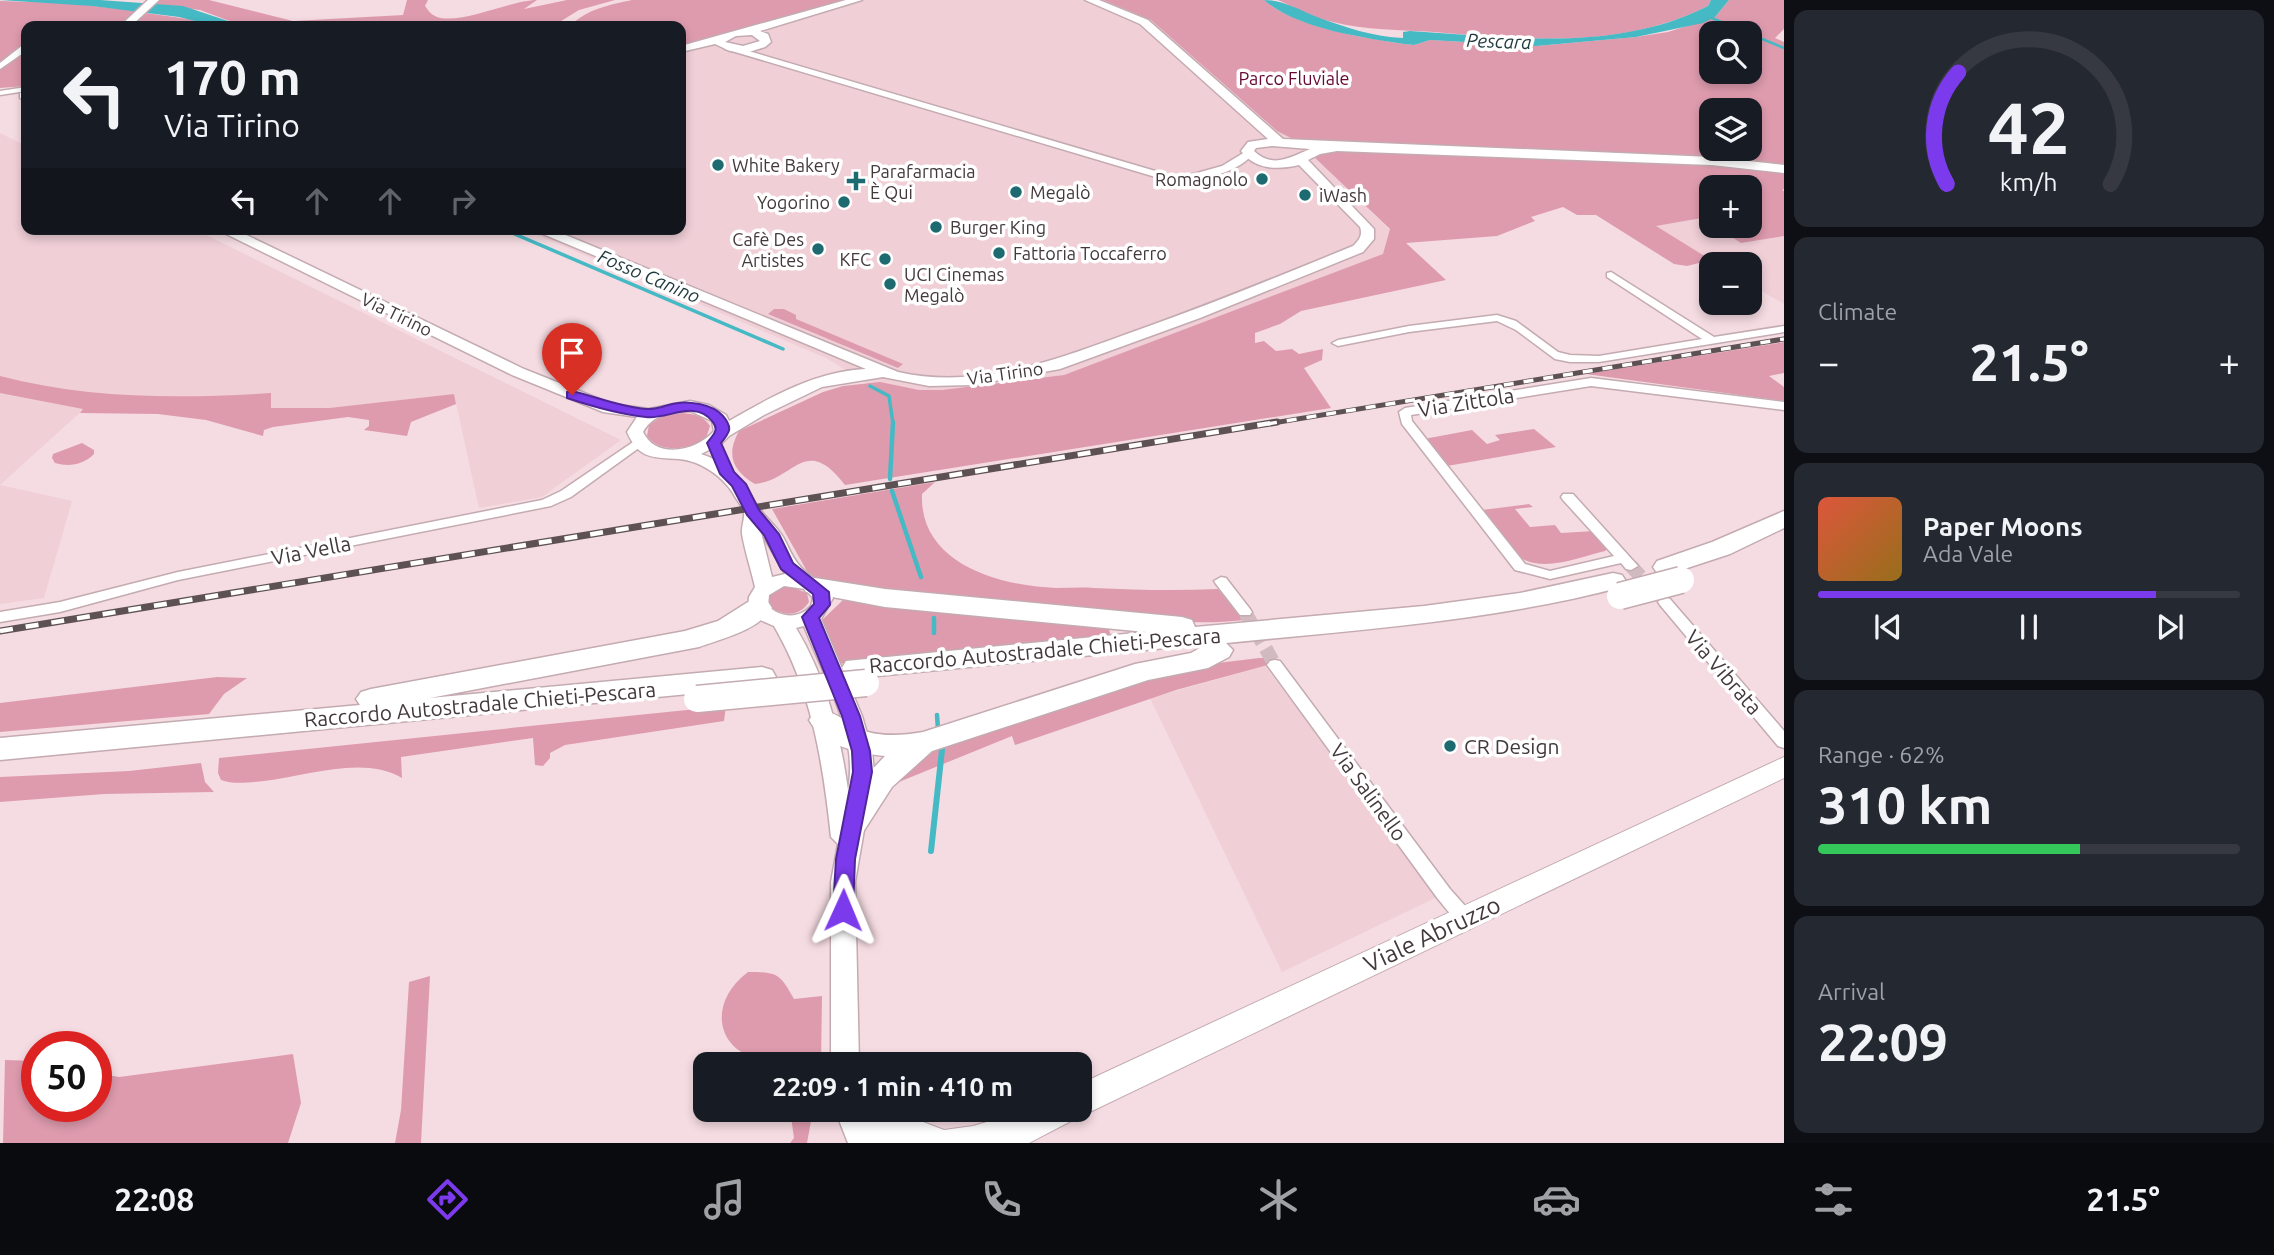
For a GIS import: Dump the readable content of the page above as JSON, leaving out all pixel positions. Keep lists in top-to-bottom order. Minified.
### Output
{"streets":{"highway":["Raccordo Autostradale Chieti-Pescara"],"main road":["Viale Abruzzo"],"street":["Via Tirino","Via Zittola","Via Vella","Via Vibrata","Via Salinello"]},"crossings":[["Via Tirino","Via Vella"],["Via Zittola","Raccordo Autostradale Chieti-Pescara"],["Via Salinello","Viale Abruzzo"]],"water":["Pescara","Fosso Canino"],"parks":["Parco Fluviale"],"places":{"other":["White Bakery","Romagnolo","Megalò","iWash","Yogorino","Burger King","Cafè Des Artistes","Fattoria Toccaferro","KFC","UCI Cinemas Megalò","CR Design"],"health":["Parafarmacia È Qui"]},"page":{"map_buttons":["+","−"],"turn":["170 m","Via Tirino"],"tile":["Climate",["Range · 62%","310 km"],["Arrival","22:09"]],"heat":["−","21.5°","+"],"song":["Paper Moons","Ada Vale"],"limit":"50","trip":"22:09 · 1 min · 410 m","tabs":["22:08","21.5°"],"gauge":["42","km/h"]}}
